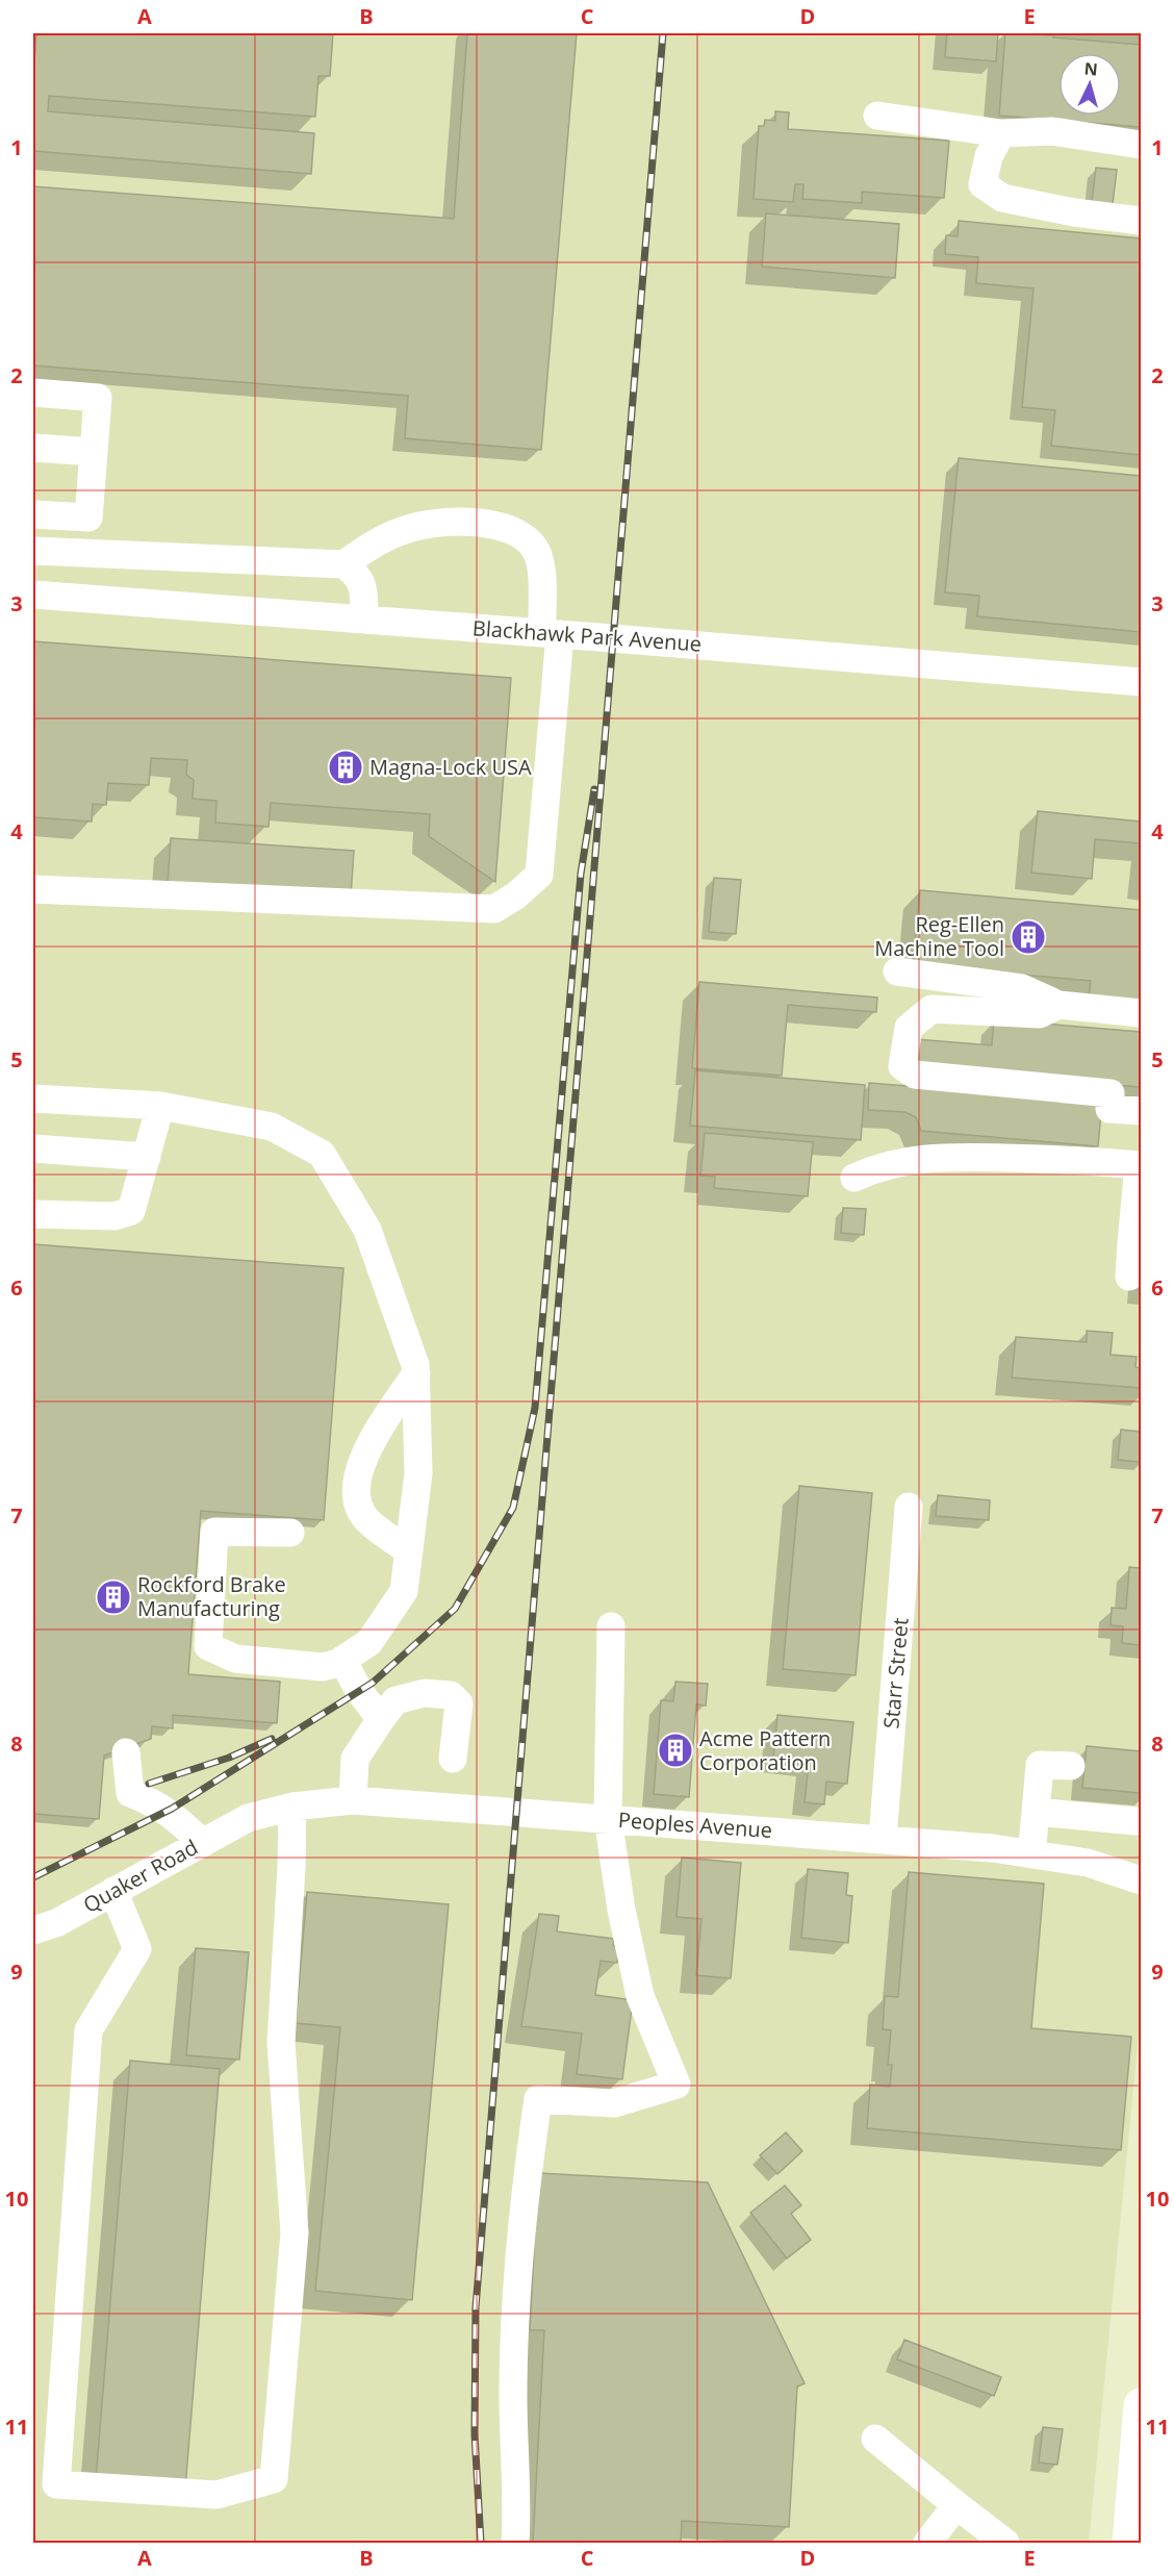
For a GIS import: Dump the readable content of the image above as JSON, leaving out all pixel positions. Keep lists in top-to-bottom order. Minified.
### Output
{"streets":{"street":["Blackhawk Park Avenue","Starr Street","Peoples Avenue","Quaker Road"]},"crossings":[["Starr Street","Peoples Avenue"],["Peoples Avenue","Quaker Road"]],"places":{"building":["Magna-Lock USA","Reg-Ellen Machine Tool","Rockford Brake Manufacturing","Acme Pattern Corporation"]},"north":"top","grid":{"columns":["A","B","C","D","E"],"rows":["1","2","3","4","5","6","7","8","9","10","11"]}}
